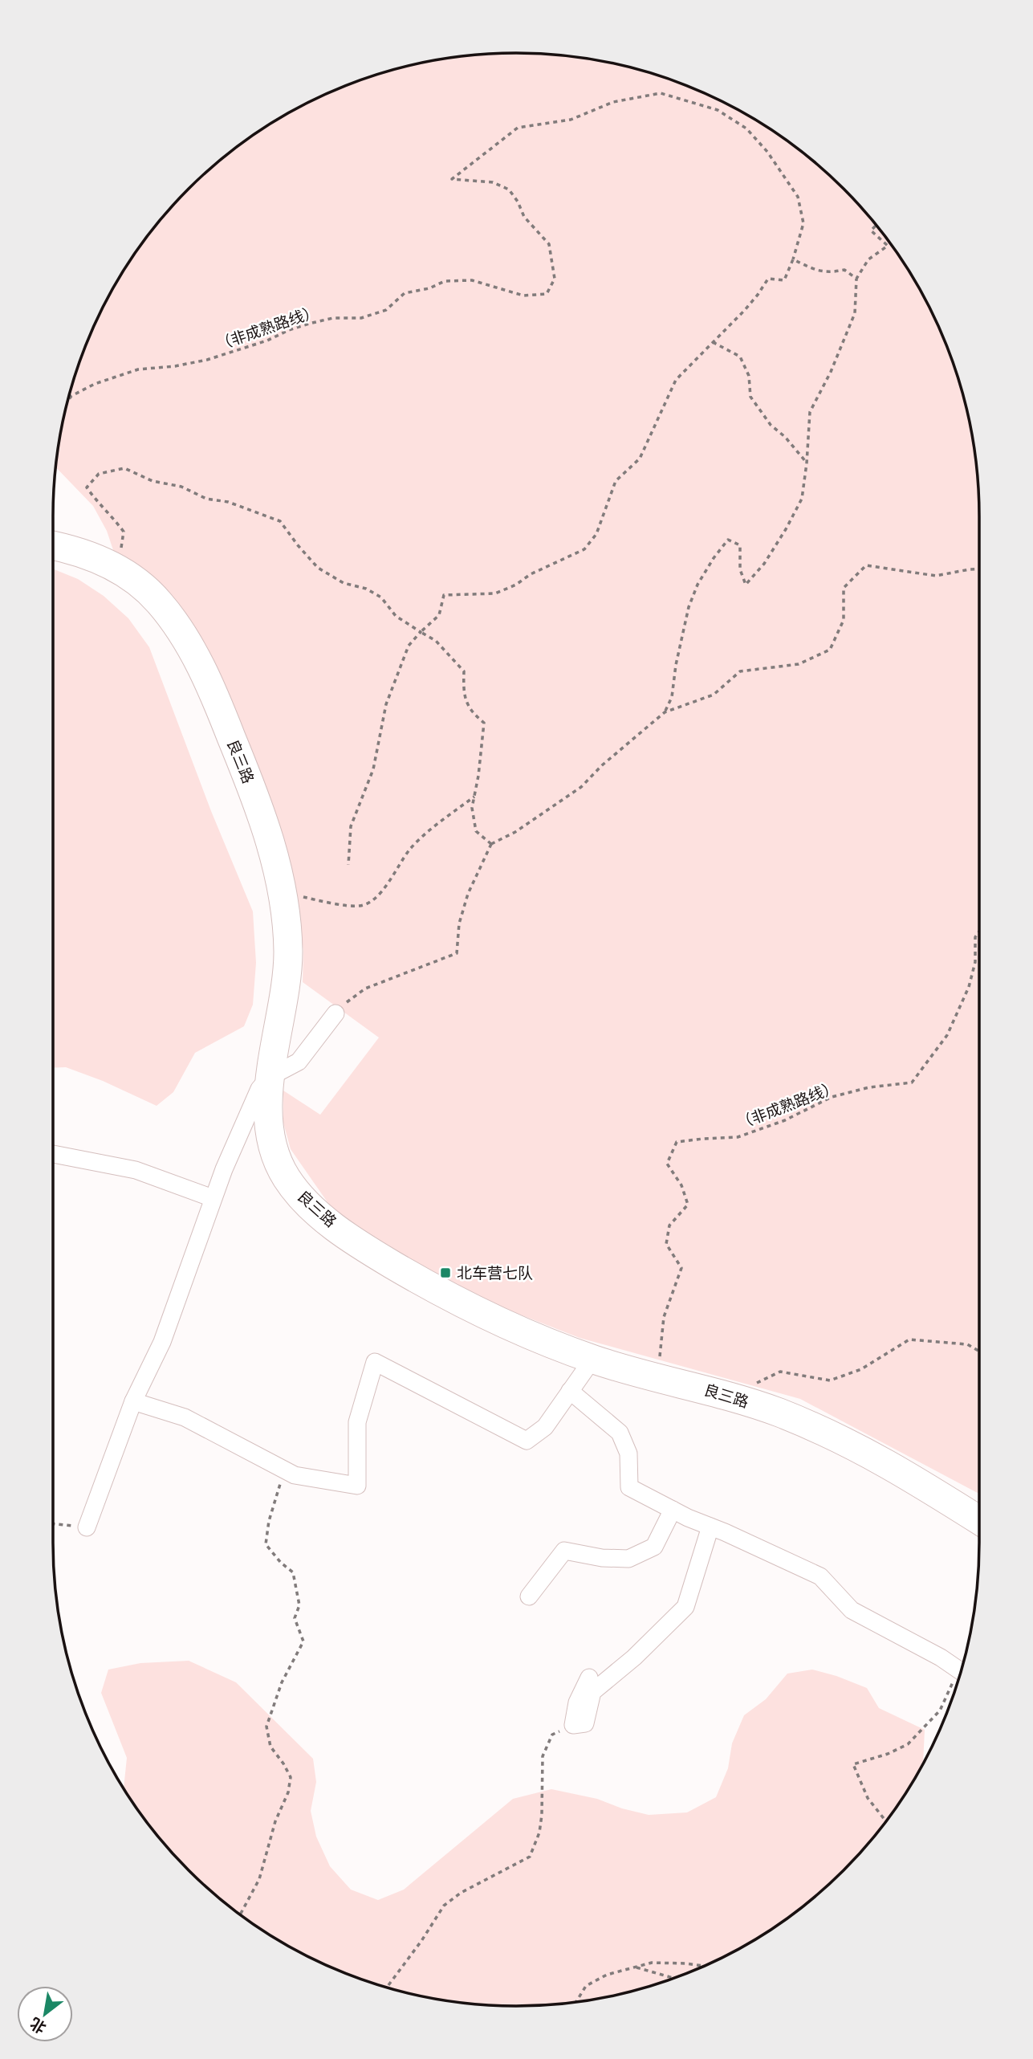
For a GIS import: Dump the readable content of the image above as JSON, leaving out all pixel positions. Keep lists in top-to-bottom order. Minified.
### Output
{"streets":{"main road":["良三路"],"path":["（非成熟路线）"]},"crossings":[["（非成熟路线）","良三路"]],"places":{"transit":["北车营七队"]},"north":"bottom left"}
